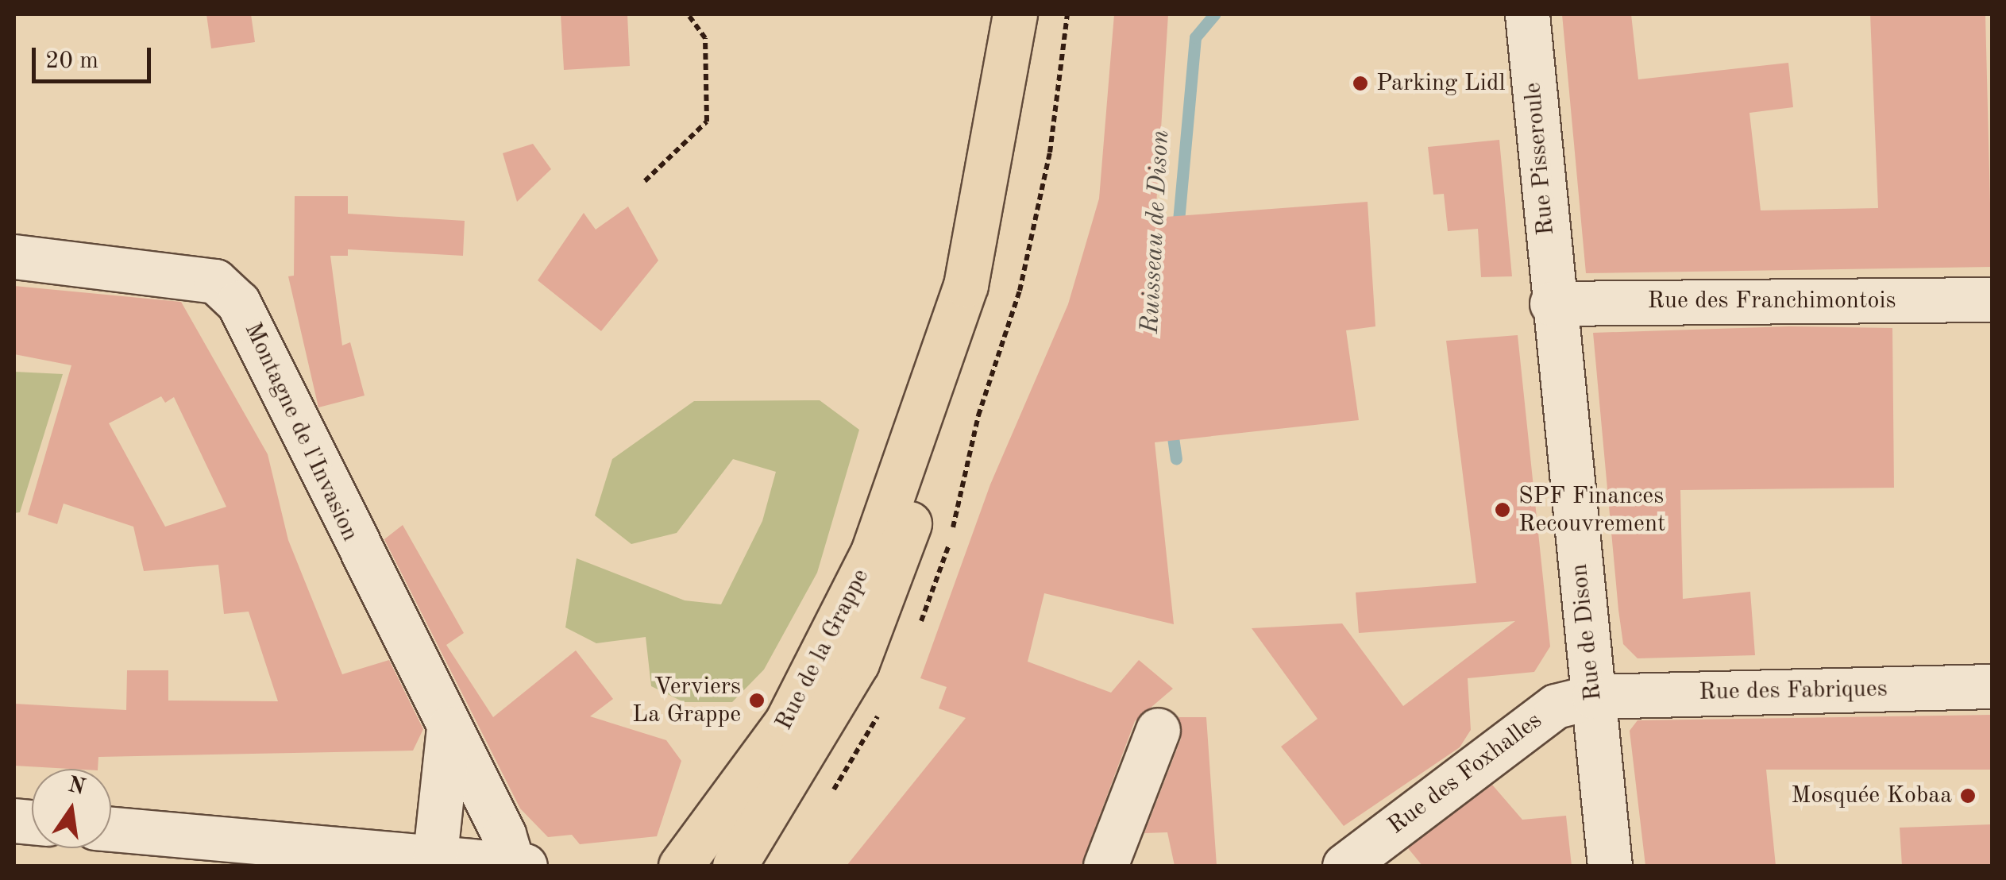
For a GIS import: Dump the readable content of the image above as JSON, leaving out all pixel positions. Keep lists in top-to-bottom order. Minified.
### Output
{"streets":{"main road":["Rue de la Grappe"],"street":["Rue Pisseroule","Rue des Franchimontois","Montagne de l'Invasion","Rue de Dison","Rue des Fabriques","Rue des Foxhalles"]},"crossings":[["Rue Pisseroule","Rue des Franchimontois"],["Rue Pisseroule","Rue de Dison"],["Rue des Franchimontois","Rue de Dison"],["Rue de Dison","Rue des Fabriques"],["Rue de Dison","Rue des Foxhalles"],["Rue des Fabriques","Rue des Foxhalles"]],"water":["Ruisseau de Dison"],"places":["Parking Lidl","SPF Finances Recouvrement","Verviers La Grappe","Mosquée Kobaa"],"scale_bar":"20 m","north":"top"}
